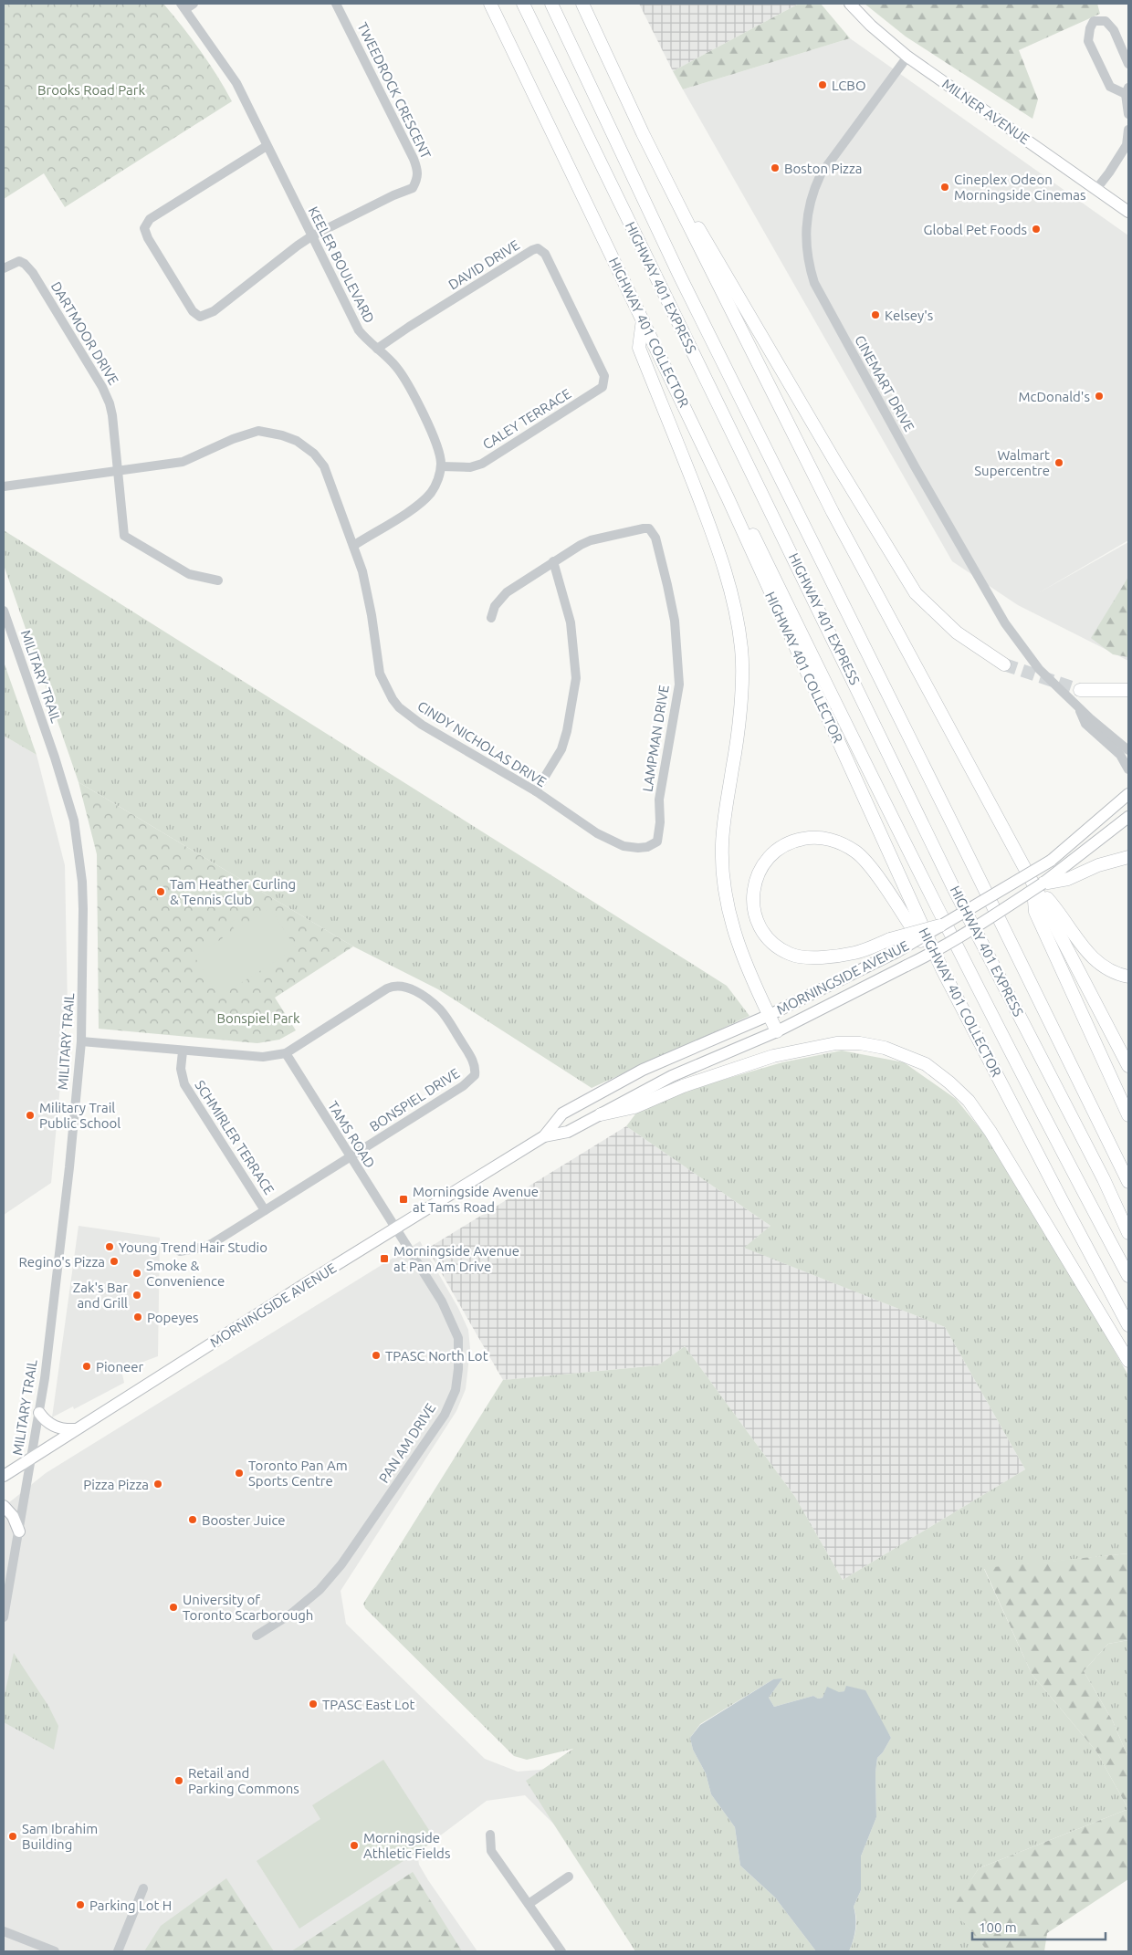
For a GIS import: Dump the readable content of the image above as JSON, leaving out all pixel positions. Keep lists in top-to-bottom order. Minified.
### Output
{"streets":{"highway":["HIGHWAY 401 EXPRESS","HIGHWAY 401 COLLECTOR"],"main road":["MILNER AVENUE","MORNINGSIDE AVENUE"],"street":["TWEEDROCK CRESCENT","KEELER BOULEVARD","DAVID DRIVE","DARTMOOR DRIVE","CINEMART DRIVE","CALEY TERRACE","MILITARY TRAIL","LAMPMAN DRIVE","CINDY NICHOLAS DRIVE","BONSPIEL DRIVE","TAMS ROAD","SCHMIRLER TERRACE","PAN AM DRIVE"]},"crossings":[["TWEEDROCK CRESCENT","KEELER BOULEVARD"],["MILNER AVENUE","CINEMART DRIVE"],["KEELER BOULEVARD","DAVID DRIVE"],["KEELER BOULEVARD","CALEY TERRACE"],["DAVID DRIVE","CALEY TERRACE"],["MILITARY TRAIL","MORNINGSIDE AVENUE"],["MILITARY TRAIL","BONSPIEL DRIVE"],["LAMPMAN DRIVE","CINDY NICHOLAS DRIVE"],["MORNINGSIDE AVENUE","TAMS ROAD"],["MORNINGSIDE AVENUE","PAN AM DRIVE"],["BONSPIEL DRIVE","TAMS ROAD"],["BONSPIEL DRIVE","SCHMIRLER TERRACE"],["TAMS ROAD","PAN AM DRIVE"]],"parks":["Brooks Road Park","Bonspiel Park"],"places":{"other":["LCBO","Boston Pizza","Cineplex Odeon Morningside Cinemas","Global Pet Foods","Kelsey's","McDonald's","Walmart Supercentre","Tam Heather Curling & Tennis Club","Military Trail Public School","Young Trend Hair Studio","Regino's Pizza","Smoke & Convenience","Zak's Bar and Grill","Popeyes","TPASC North Lot","Pioneer","Toronto Pan Am Sports Centre","Pizza Pizza","Booster Juice","University of Toronto Scarborough","TPASC East Lot","Retail and Parking Commons","Sam Ibrahim Building","Morningside Athletic Fields","Parking Lot H"],"transit":["Morningside Avenue at Tams Road","Morningside Avenue at Pan Am Drive"]},"scale_bar":"100 m"}
